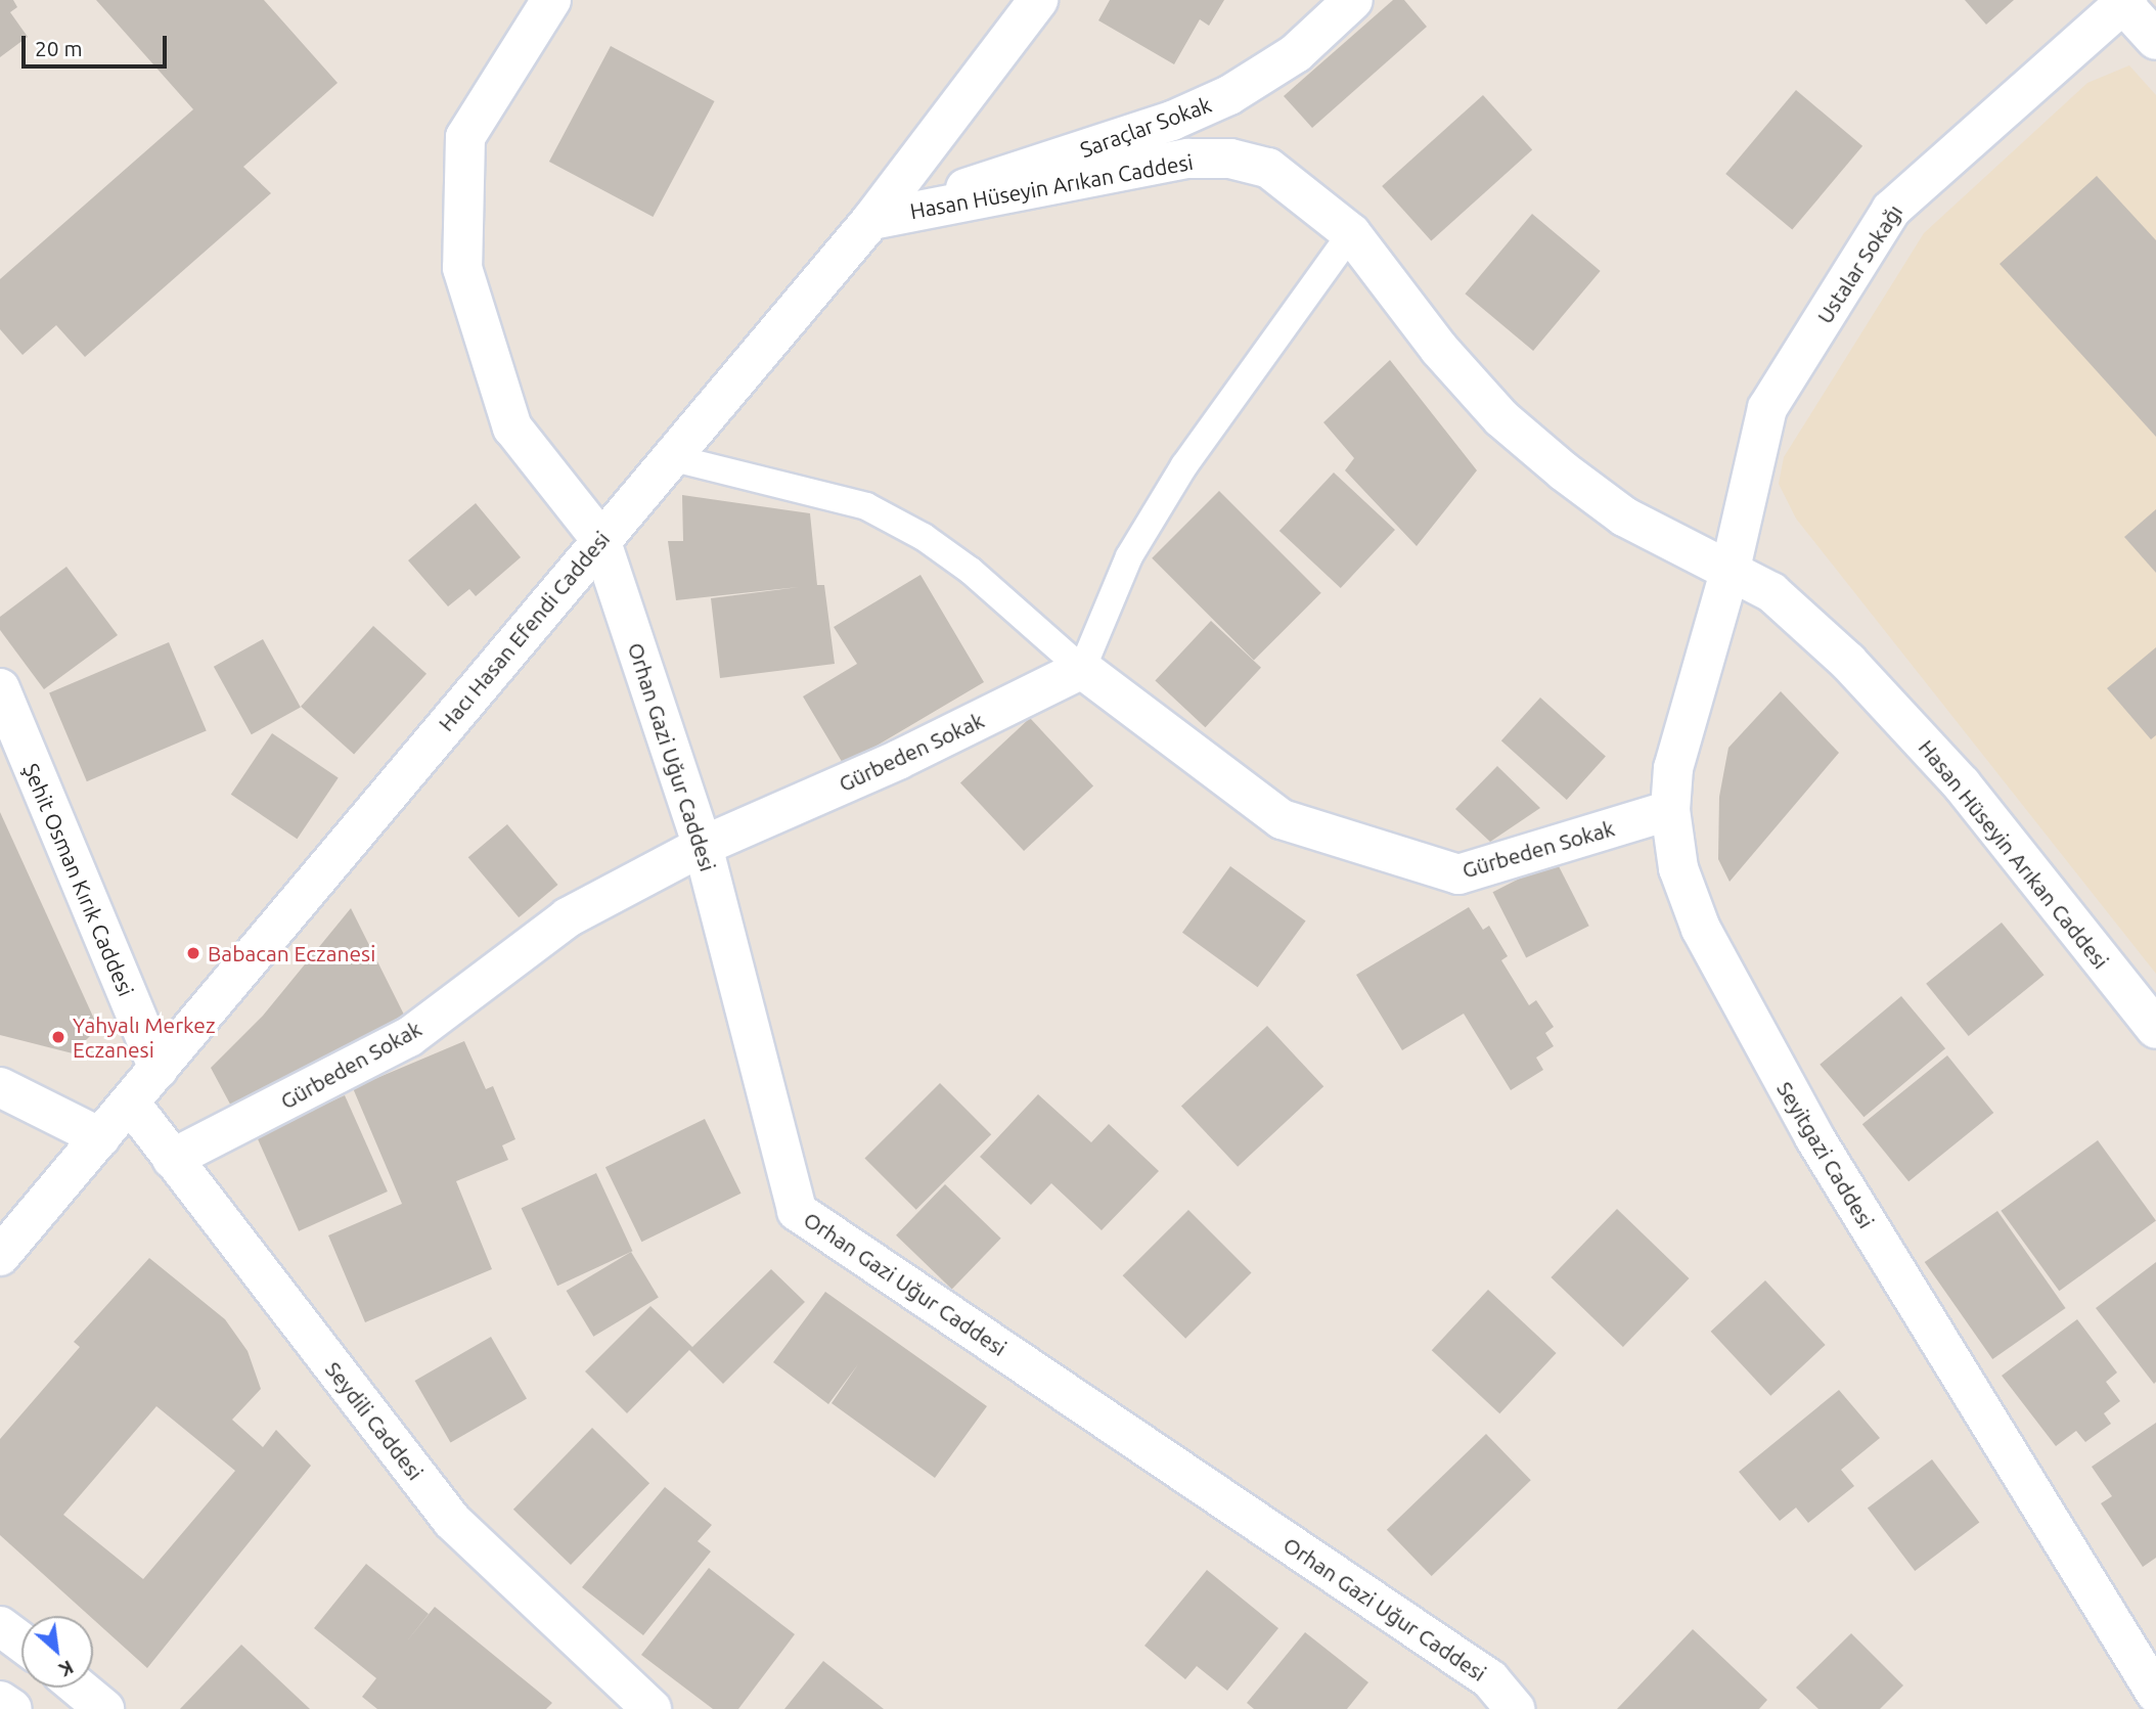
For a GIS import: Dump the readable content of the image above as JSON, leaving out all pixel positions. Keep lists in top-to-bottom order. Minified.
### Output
{"streets":{"street":["Saraçlar Sokak","Hasan Hüseyin Arıkan Caddesi","Ustalar Sokağı","Hacı Hasan Efendi Caddesi","Gürbeden Sokak","Orhan Gazi Uğur Caddesi","Şehit Osman Kırık Caddesi","Seyitgazi Caddesi","Seydili Caddesi"]},"crossings":[["Saraçlar Sokak","Hasan Hüseyin Arıkan Caddesi"],["Saraçlar Sokak","Hacı Hasan Efendi Caddesi"],["Hasan Hüseyin Arıkan Caddesi","Ustalar Sokağı"],["Hasan Hüseyin Arıkan Caddesi","Hacı Hasan Efendi Caddesi"],["Hasan Hüseyin Arıkan Caddesi","Seyitgazi Caddesi"],["Ustalar Sokağı","Seyitgazi Caddesi"],["Hacı Hasan Efendi Caddesi","Orhan Gazi Uğur Caddesi"],["Hacı Hasan Efendi Caddesi","Şehit Osman Kırık Caddesi"],["Hacı Hasan Efendi Caddesi","Seydili Caddesi"],["Gürbeden Sokak","Orhan Gazi Uğur Caddesi"],["Gürbeden Sokak","Seyitgazi Caddesi"],["Gürbeden Sokak","Seydili Caddesi"]],"places":["Babacan Eczanesi","Yahyalı Merkez Eczanesi"],"scale_bar":"20 m","north":"bottom right"}
